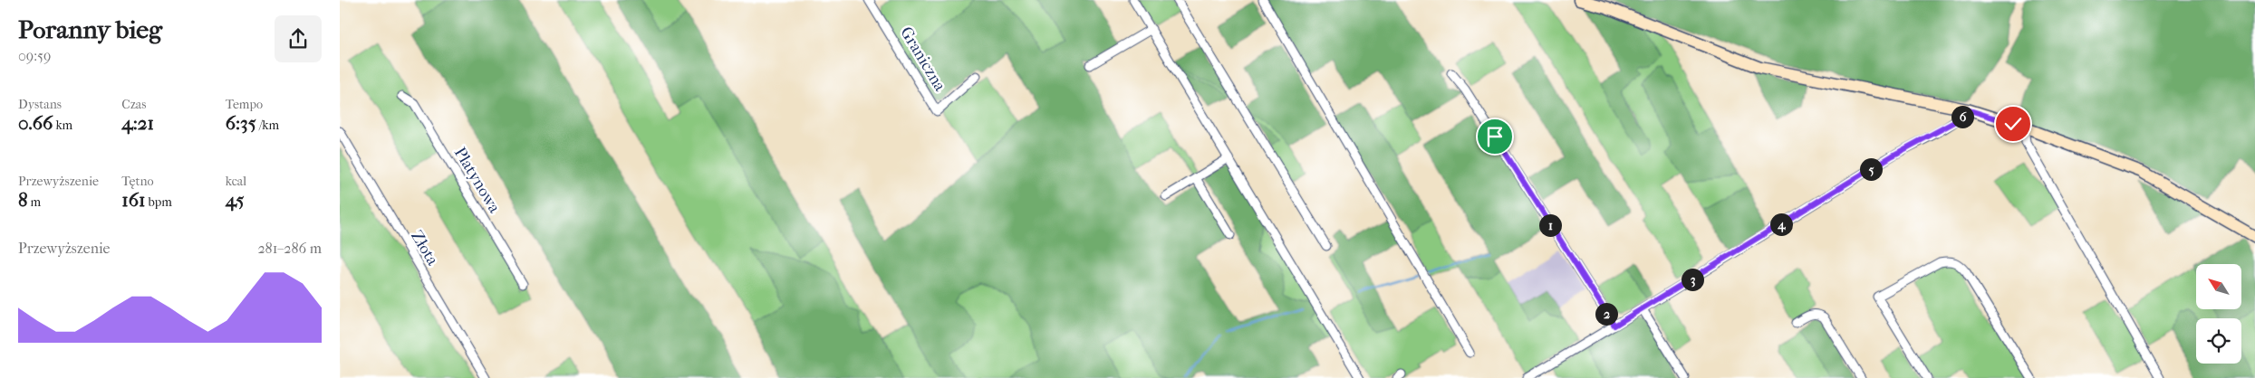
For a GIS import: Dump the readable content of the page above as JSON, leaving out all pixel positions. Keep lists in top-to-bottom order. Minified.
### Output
{"streets":{"street":["Graniczna","Platynowa","Złota"]},"north":"top left","page":{"heading":["Poranny bieg","09:59"],"stats":[["Dystans","0.66 km"],["Czas","4:21"],["Tempo","6:35 /km"],["Przewyższenie","8 m"],["Tętno","161 bpm"],["kcal","45"]],"pins":["6","5","4","1","3","2"],"chart":["Przewyższenie","281–286 m"]}}
